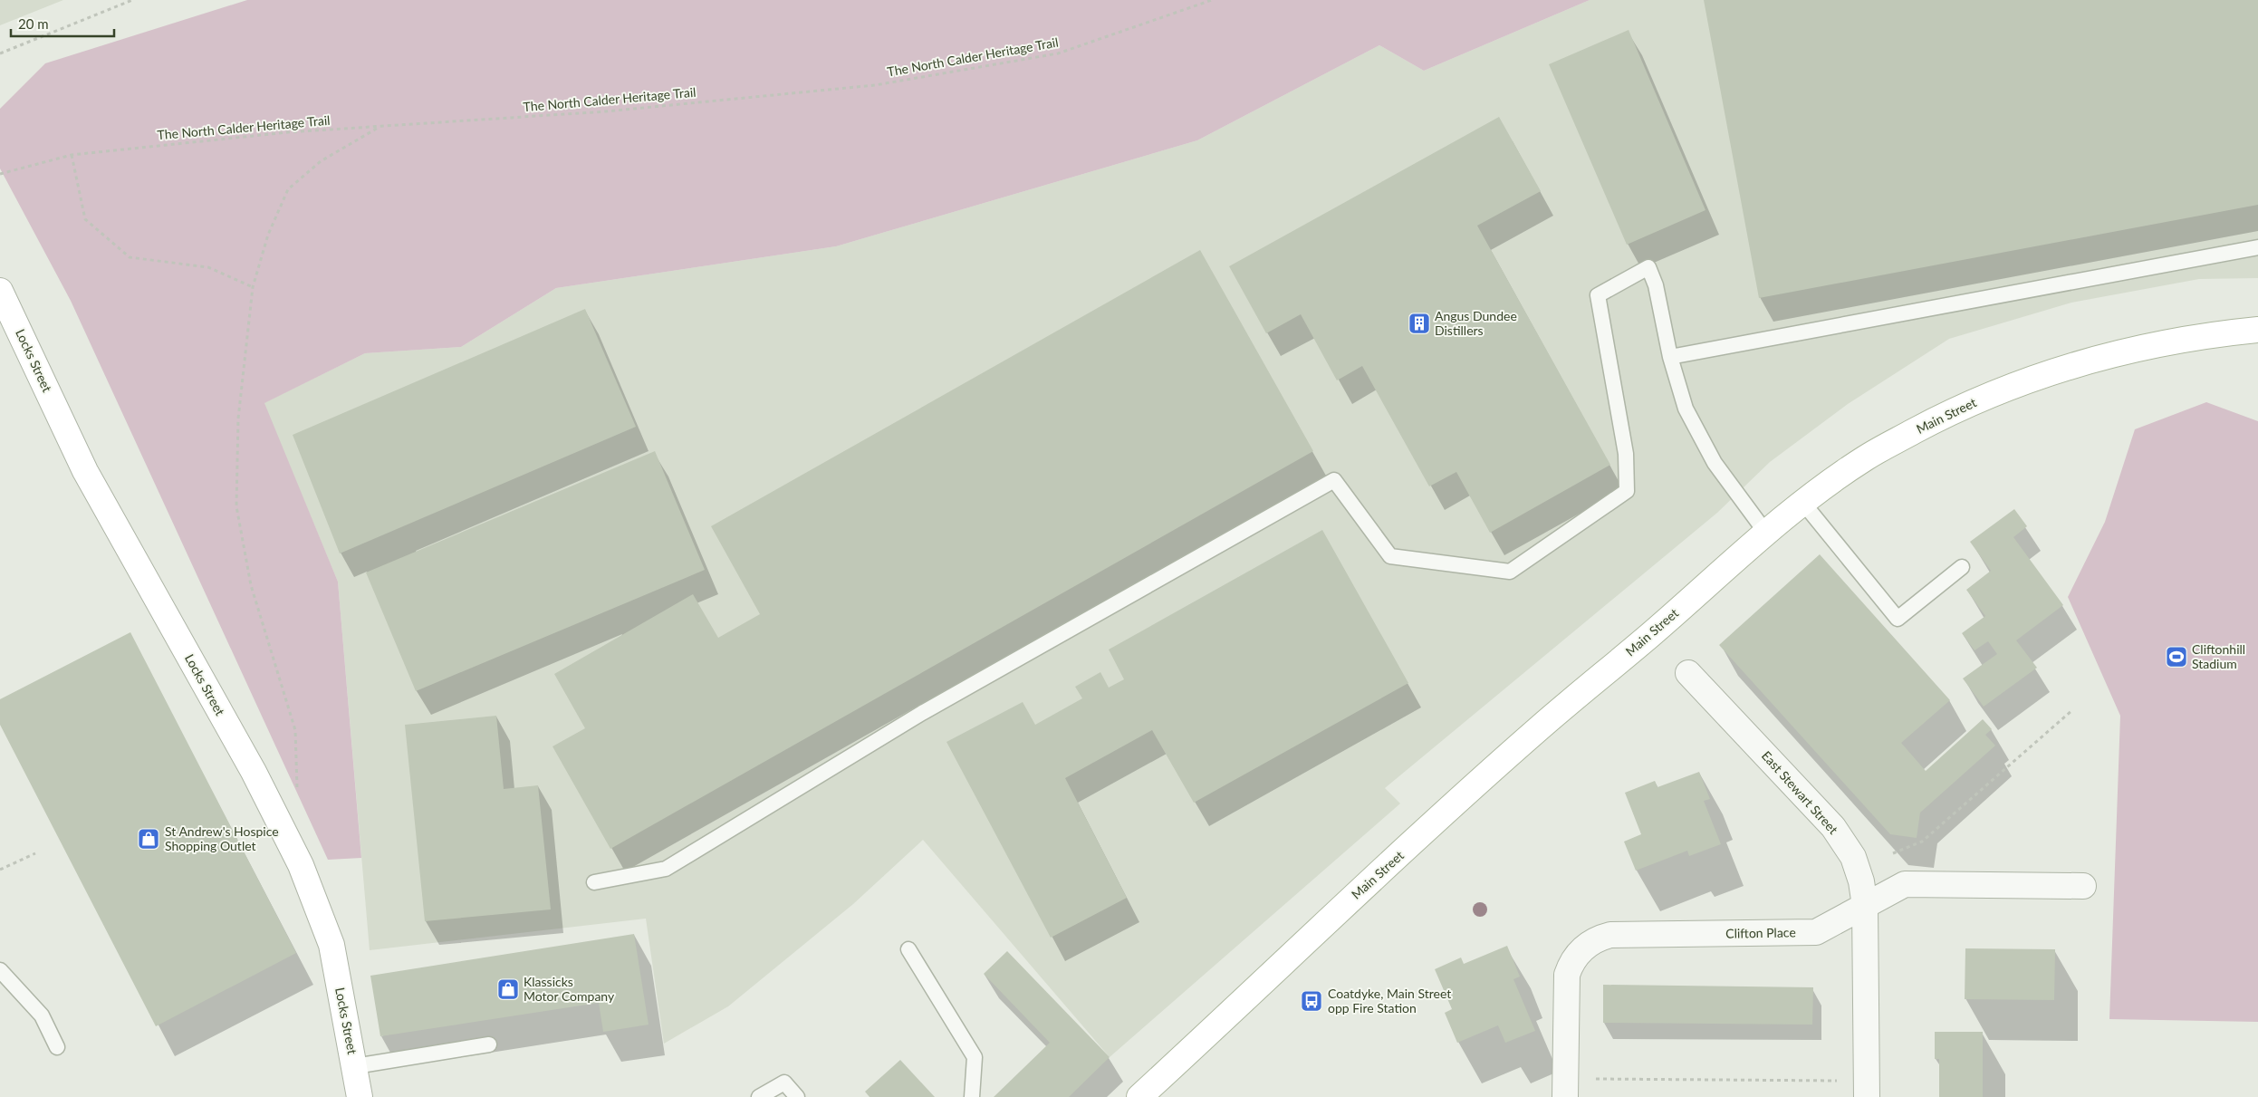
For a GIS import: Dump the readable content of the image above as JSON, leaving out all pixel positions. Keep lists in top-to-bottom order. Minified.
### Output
{"streets":{"main road":["Locks Street","Main Street"],"street":["East Stewart Street","Clifton Place"],"path":["The North Calder Heritage Trail"]},"crossings":[["East Stewart Street","Clifton Place"]],"places":{"building":["Angus Dundee Distillers"],"sports":["Cliftonhill Stadium"],"shop":["St Andrew's Hospice Shopping Outlet","Klassicks Motor Company"],"bus stop":["Coatdyke, Main Street opp Fire Station"]},"scale_bar":"20 m"}
